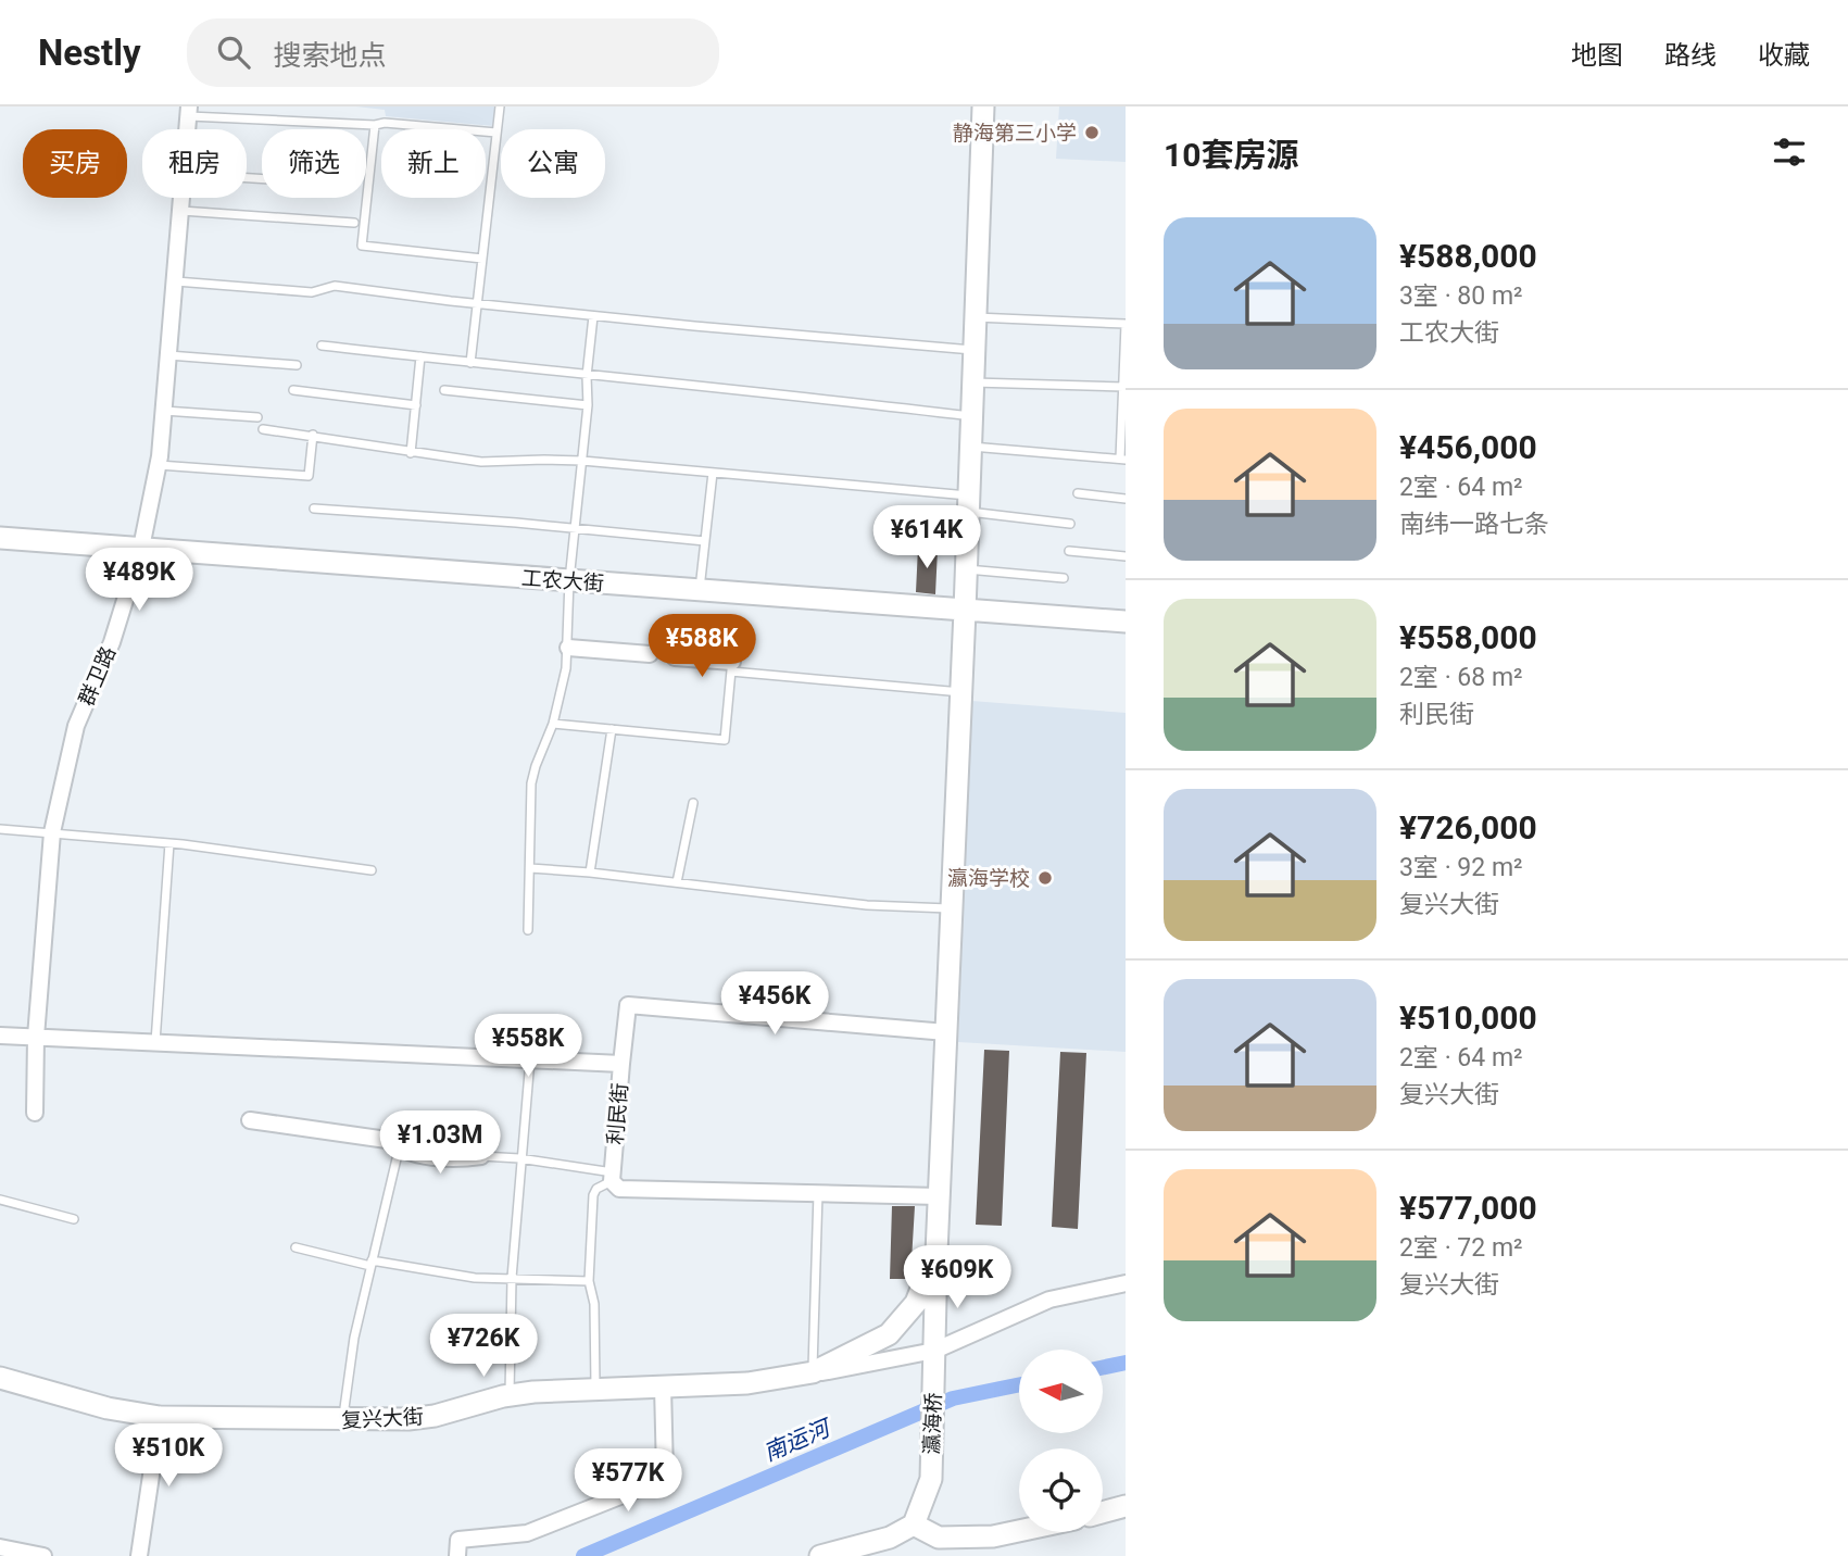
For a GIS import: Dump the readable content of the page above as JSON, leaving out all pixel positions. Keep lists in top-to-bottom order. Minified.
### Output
{"streets":{"street":["工农大街","群卫路","利民街","复兴大街","瀛海桥"]},"crossings":[["工农大街","群卫路"],["工农大街","瀛海桥"],["群卫路","利民街"],["复兴大街","瀛海桥"]],"water":["南运河"],"places":["静海第三小学","瀛海学校"],"north":"left","page":{"header":"Nestly","search":"搜索地点","nav":["地图","路线","收藏"],"heading":"10套房源","chip":["买房","租房","筛选","新上","公寓"],"list":[{"name":"¥588,000","note":"3室 · 80 m² · 工农大街"},{"name":"¥456,000","note":"2室 · 64 m² · 南纬一路七条"},{"name":"¥558,000","note":"2室 · 68 m² · 利民街"},{"name":"¥726,000","note":"3室 · 92 m² · 复兴大街"},{"name":"¥510,000","note":"2室 · 64 m² · 复兴大街"},{"name":"¥577,000","note":"2室 · 72 m² · 复兴大街"}],"price":["¥614K","¥489K","¥588K","¥456K","¥558K","¥1.03M","¥609K","¥726K","¥510K","¥577K"]}}
